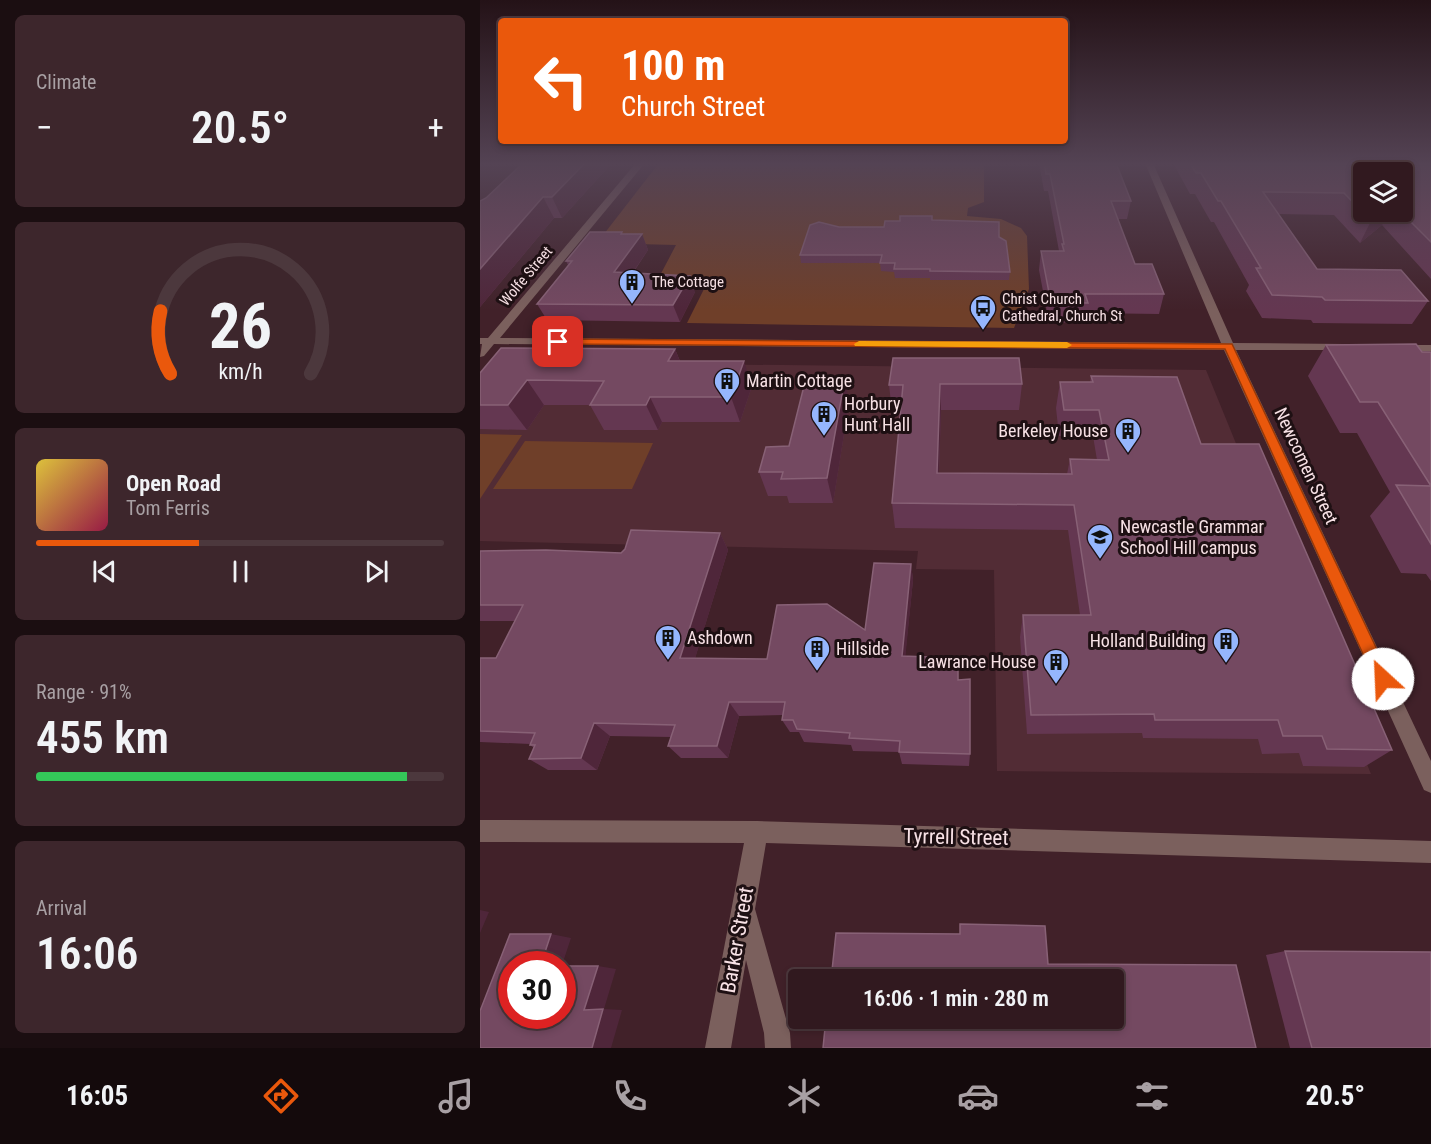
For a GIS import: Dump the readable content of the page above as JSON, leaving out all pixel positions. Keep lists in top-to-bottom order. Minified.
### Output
{"streets":{"street":["Wolfe Street","Newcomen Street","Tyrrell Street","Barker Street"]},"crossings":[["Tyrrell Street","Barker Street"]],"places":{"building":["The Cottage","Martin Cottage","Horbury Hunt Hall","Berkeley House","Ashdown","Holland Building","Hillside","Lawrance House"],"bus stop":["Christ Church Cathedral, Church St"],"school or university":["Newcastle Grammar School Hill campus"]},"page":{"tile":["Climate",["Range · 91%","455 km"],["Arrival","16:06"]],"turn":["100 m","Church Street"],"heat":["−","20.5°","+"],"song":["Open Road","Tom Ferris"],"limit":"30","trip":"16:06 · 1 min · 280 m","tabs":["16:05","20.5°"],"gauge":["26","km/h"]}}
